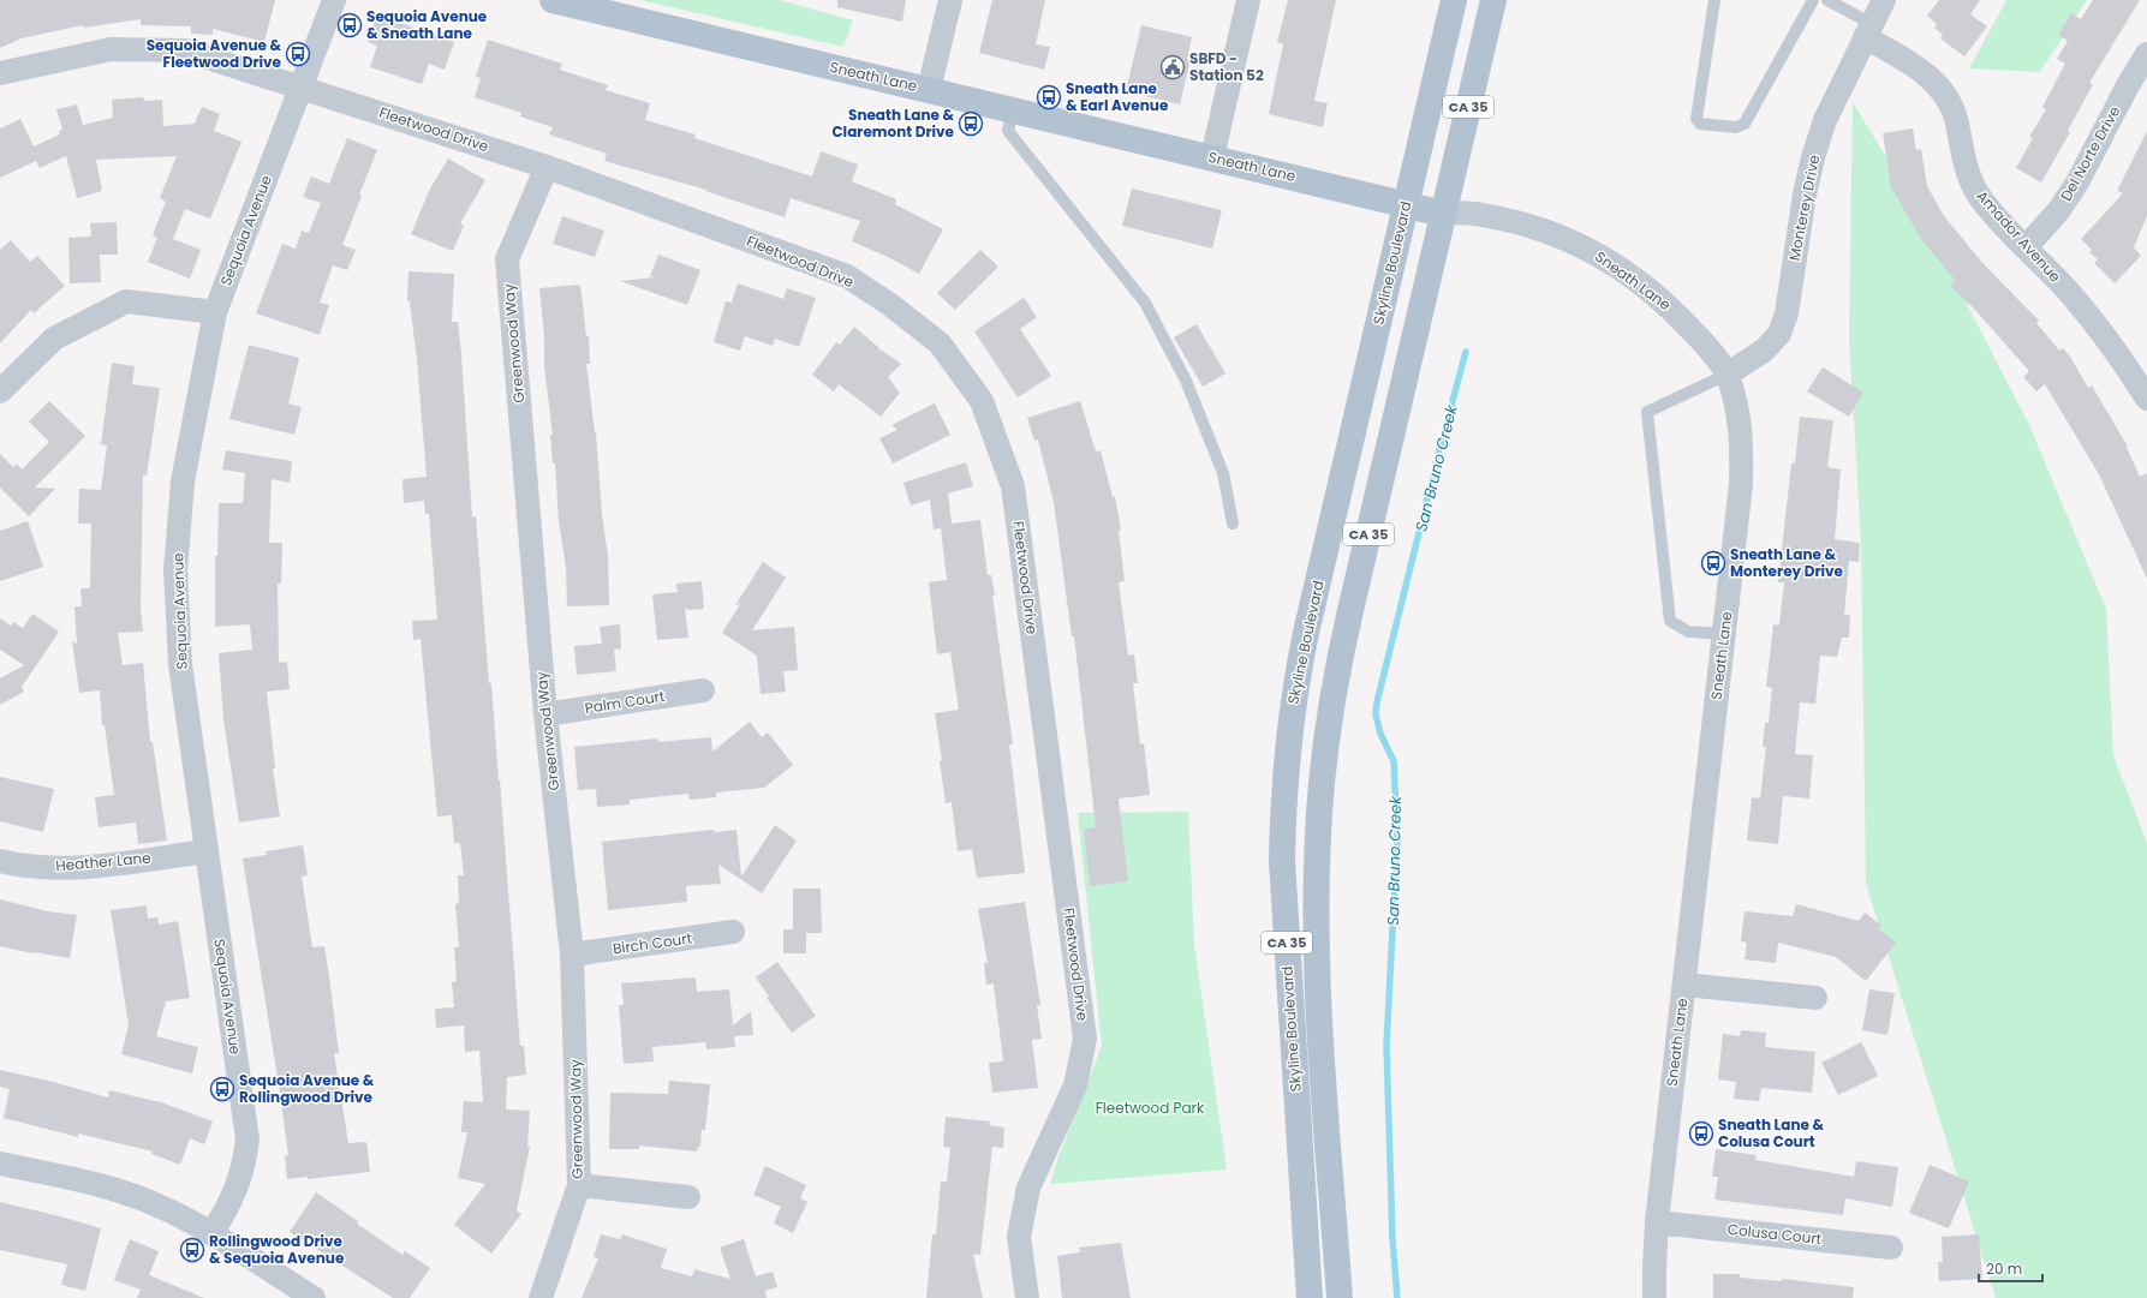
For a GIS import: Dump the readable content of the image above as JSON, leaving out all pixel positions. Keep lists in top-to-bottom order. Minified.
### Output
{"streets":{"main road":["Sneath Lane","CA 35","Skyline Boulevard"],"street":["Fleetwood Drive","Del Norte Drive","Monterey Drive","Sequoia Avenue","Amador Avenue","Greenwood Way","Palm Court","Heather Lane","Birch Court","Colusa Court"]},"crossings":[["Sneath Lane","Monterey Drive"],["Sneath Lane","Skyline Boulevard"],["Sneath Lane","Colusa Court"],["Fleetwood Drive","Sequoia Avenue"],["Fleetwood Drive","Greenwood Way"],["Del Norte Drive","Amador Avenue"],["Monterey Drive","Amador Avenue"],["Sequoia Avenue","Heather Lane"],["Greenwood Way","Palm Court"],["Greenwood Way","Birch Court"]],"water":["San Bruno Creek"],"parks":["Fleetwood Park"],"places":{"bus stop":["Sequoia Avenue & Sneath Lane","Sequoia Avenue & Fleetwood Drive","Sneath Lane & Earl Avenue","Sneath Lane & Claremont Drive","Sneath Lane & Monterey Drive","Sequoia Avenue & Rollingwood Drive","Sneath Lane & Colusa Court","Rollingwood Drive & Sequoia Avenue"],"public building":["SBFD - Station 52"]},"scale_bar":"20 m"}
